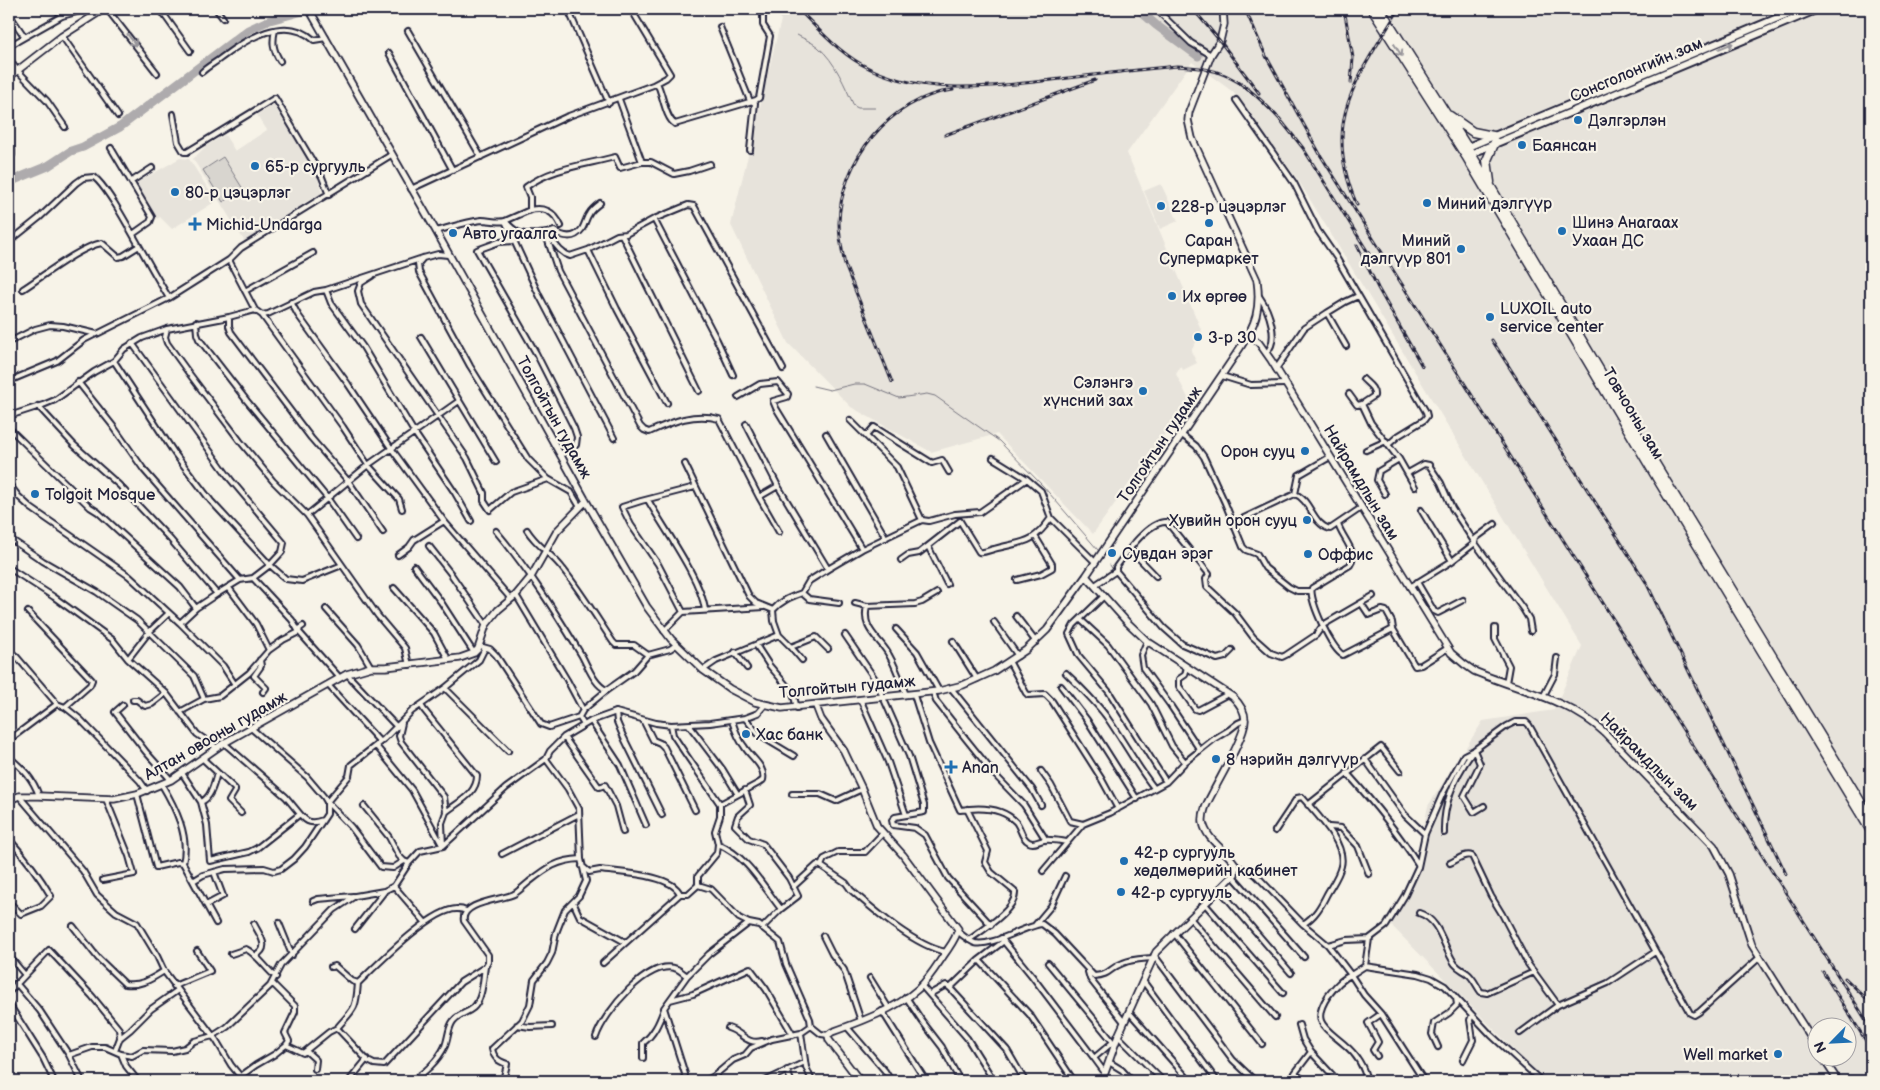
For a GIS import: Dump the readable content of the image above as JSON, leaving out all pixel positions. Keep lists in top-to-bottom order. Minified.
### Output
{"streets":{"highway":["Товчооны зам"],"main road":["Сонсголонгийн зам","Толгойтын гудамж","Найрамдлын зам","Алтан овооны гудамж"]},"crossings":[["Сонсголонгийн зам","Товчооны зам"],["Толгойтын гудамж","Найрамдлын зам"]],"places":{"other":["Дэлгэрлэн","Баянсан","65-р сургууль","80-р цэцэрлэг","Миний дэлгүүр","228-р цэцэрлэг","Саран Супермаркет","Шинэ Анагаах Ухаан ДС","Авто угаалга","Миний дэлгүүр 801","Их өргөө","LUXOIL auto service center","3-р 30","Сэлэнгэ хүнсний зах","Орон сууц","Tolgoit Mosque","Хувийн орон сууц","Сувдан эрэг","Оффис","Хас банк","8 нэрийн дэлгүүр","42-p сургууль хөдөлмөрийн кабинет","42-p сургууль","Well market"],"health":["Michid-Undarga","Anan"]},"north":"bottom left"}
